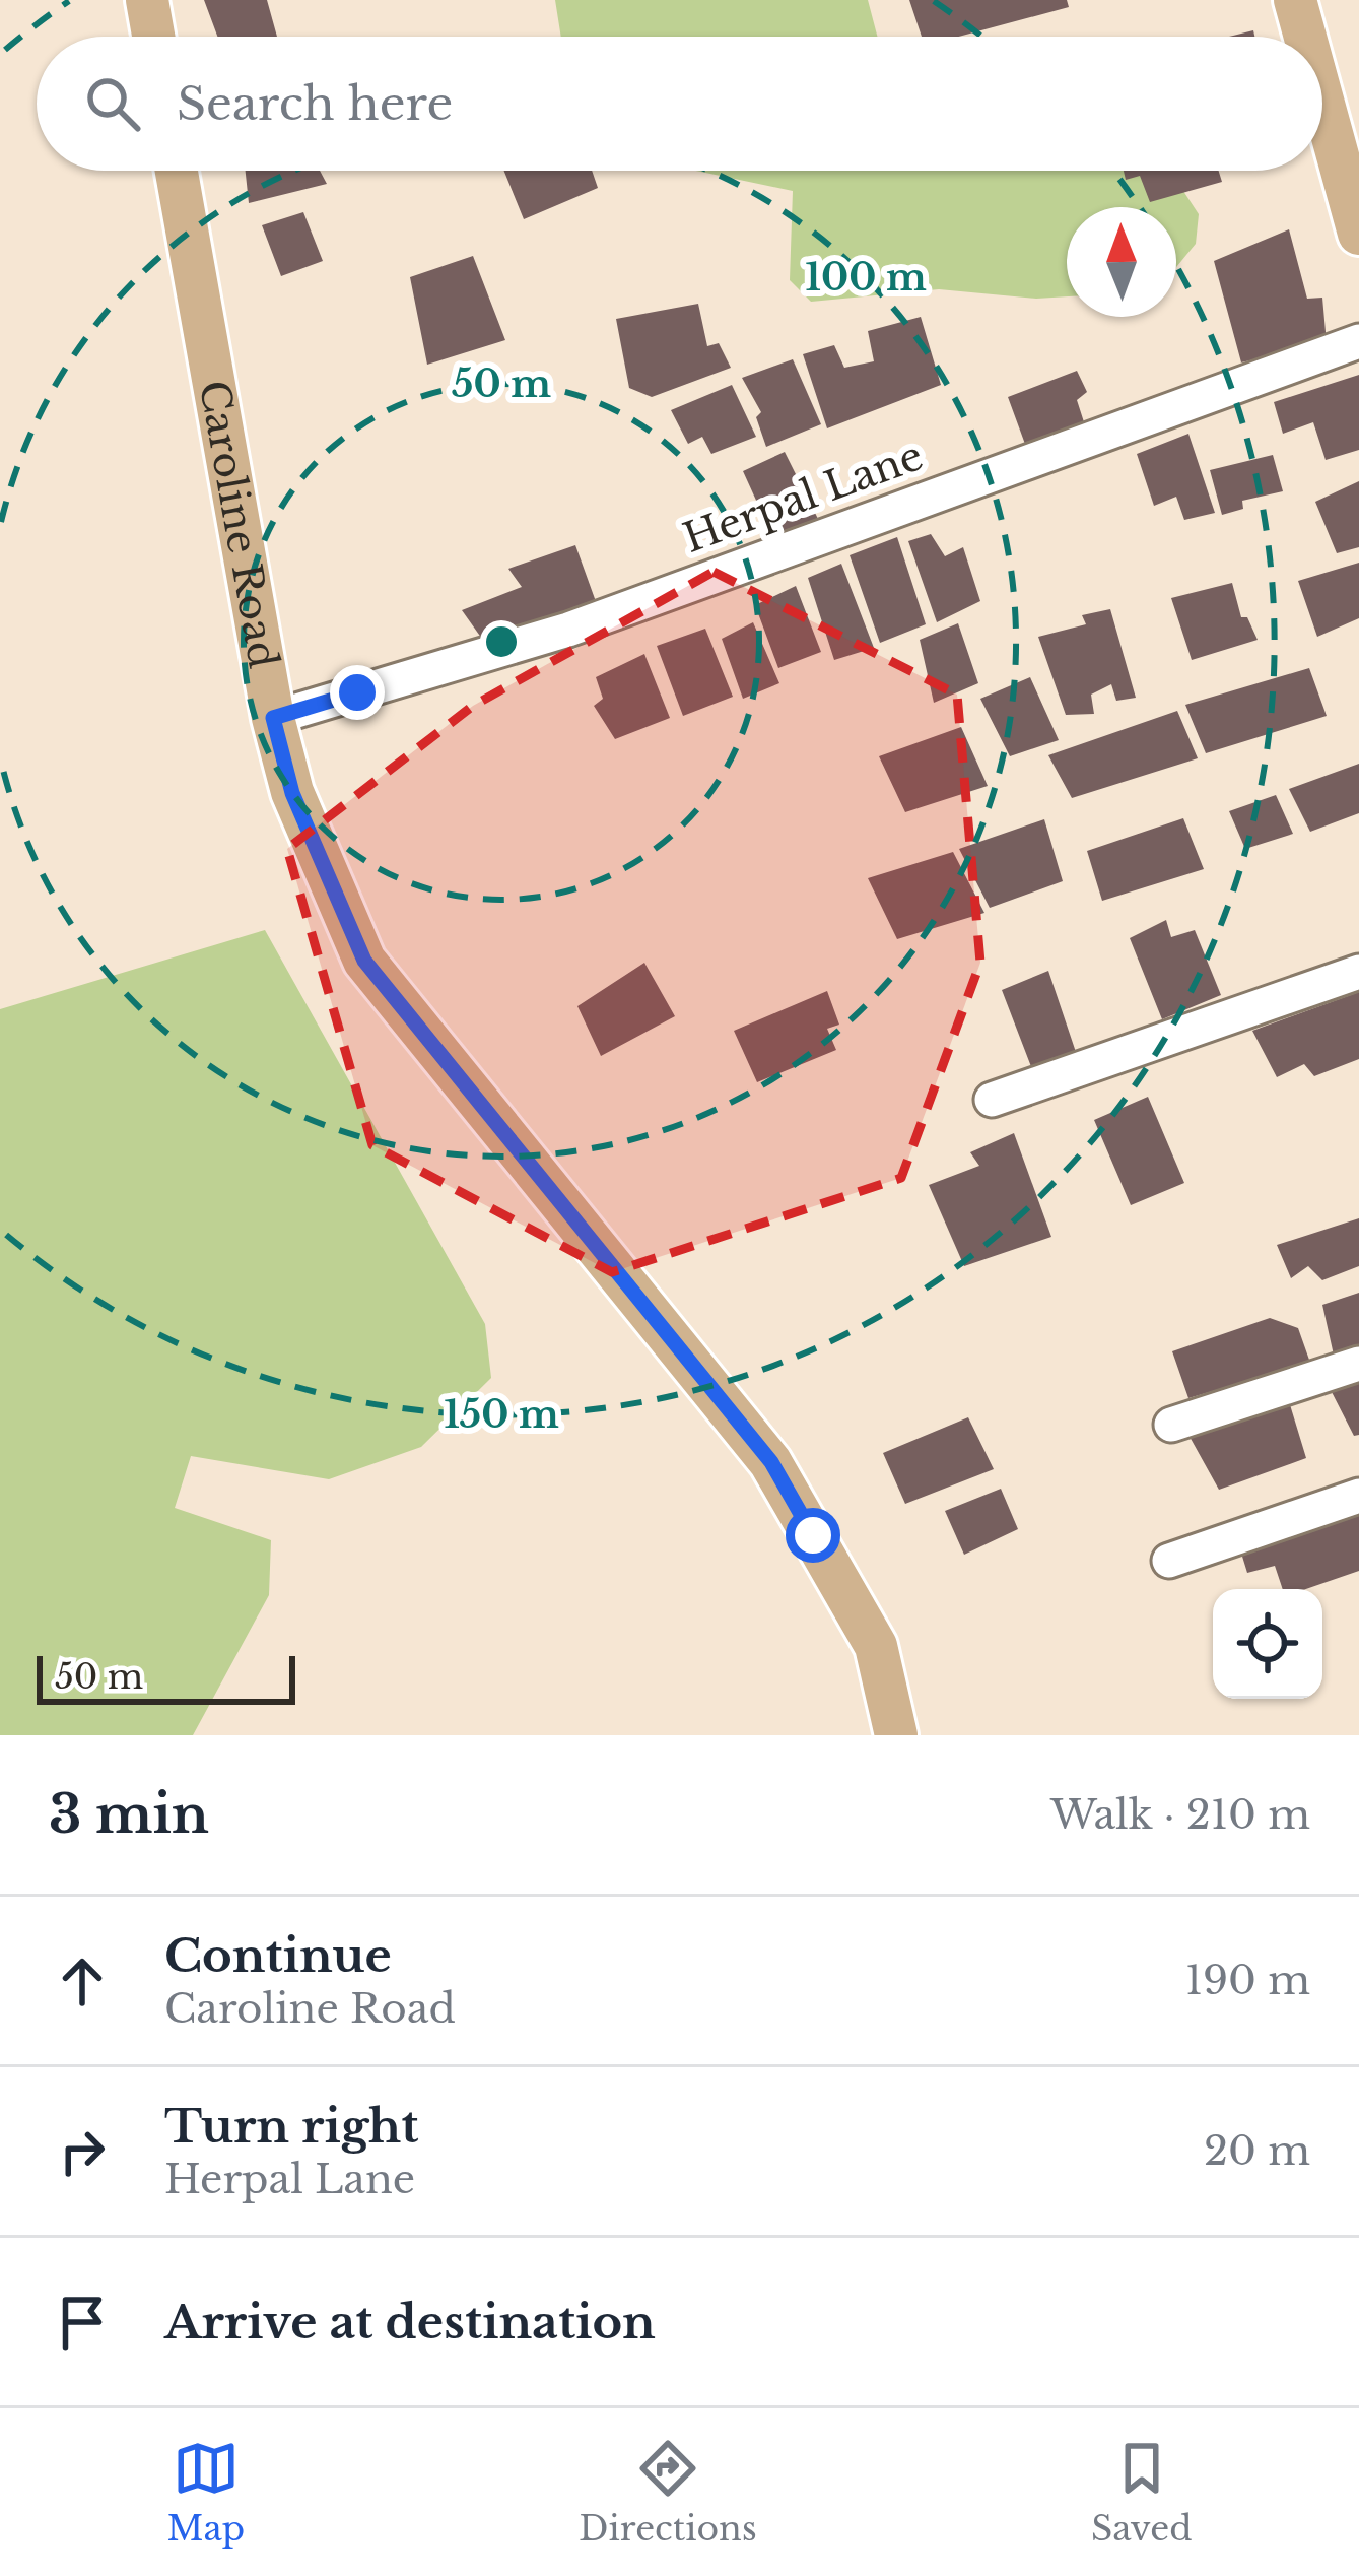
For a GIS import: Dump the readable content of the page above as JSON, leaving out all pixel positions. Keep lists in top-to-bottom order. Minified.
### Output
{"streets":{"main road":["Caroline Road"],"street":["Herpal Lane"]},"crossings":[["Herpal Lane","Caroline Road"]],"scale_bar":"50 m","north":"top","page":{"search":"Search here","scale":"50 m","heading":["3 min","Walk · 210 m"],"list":[["Continue","Caroline Road","190 m"],["Turn right","Herpal Lane","20 m"],"Arrive at destination"],"nav":["Map","Directions","Saved"]},"rings":["100 m","50 m","150 m"]}
